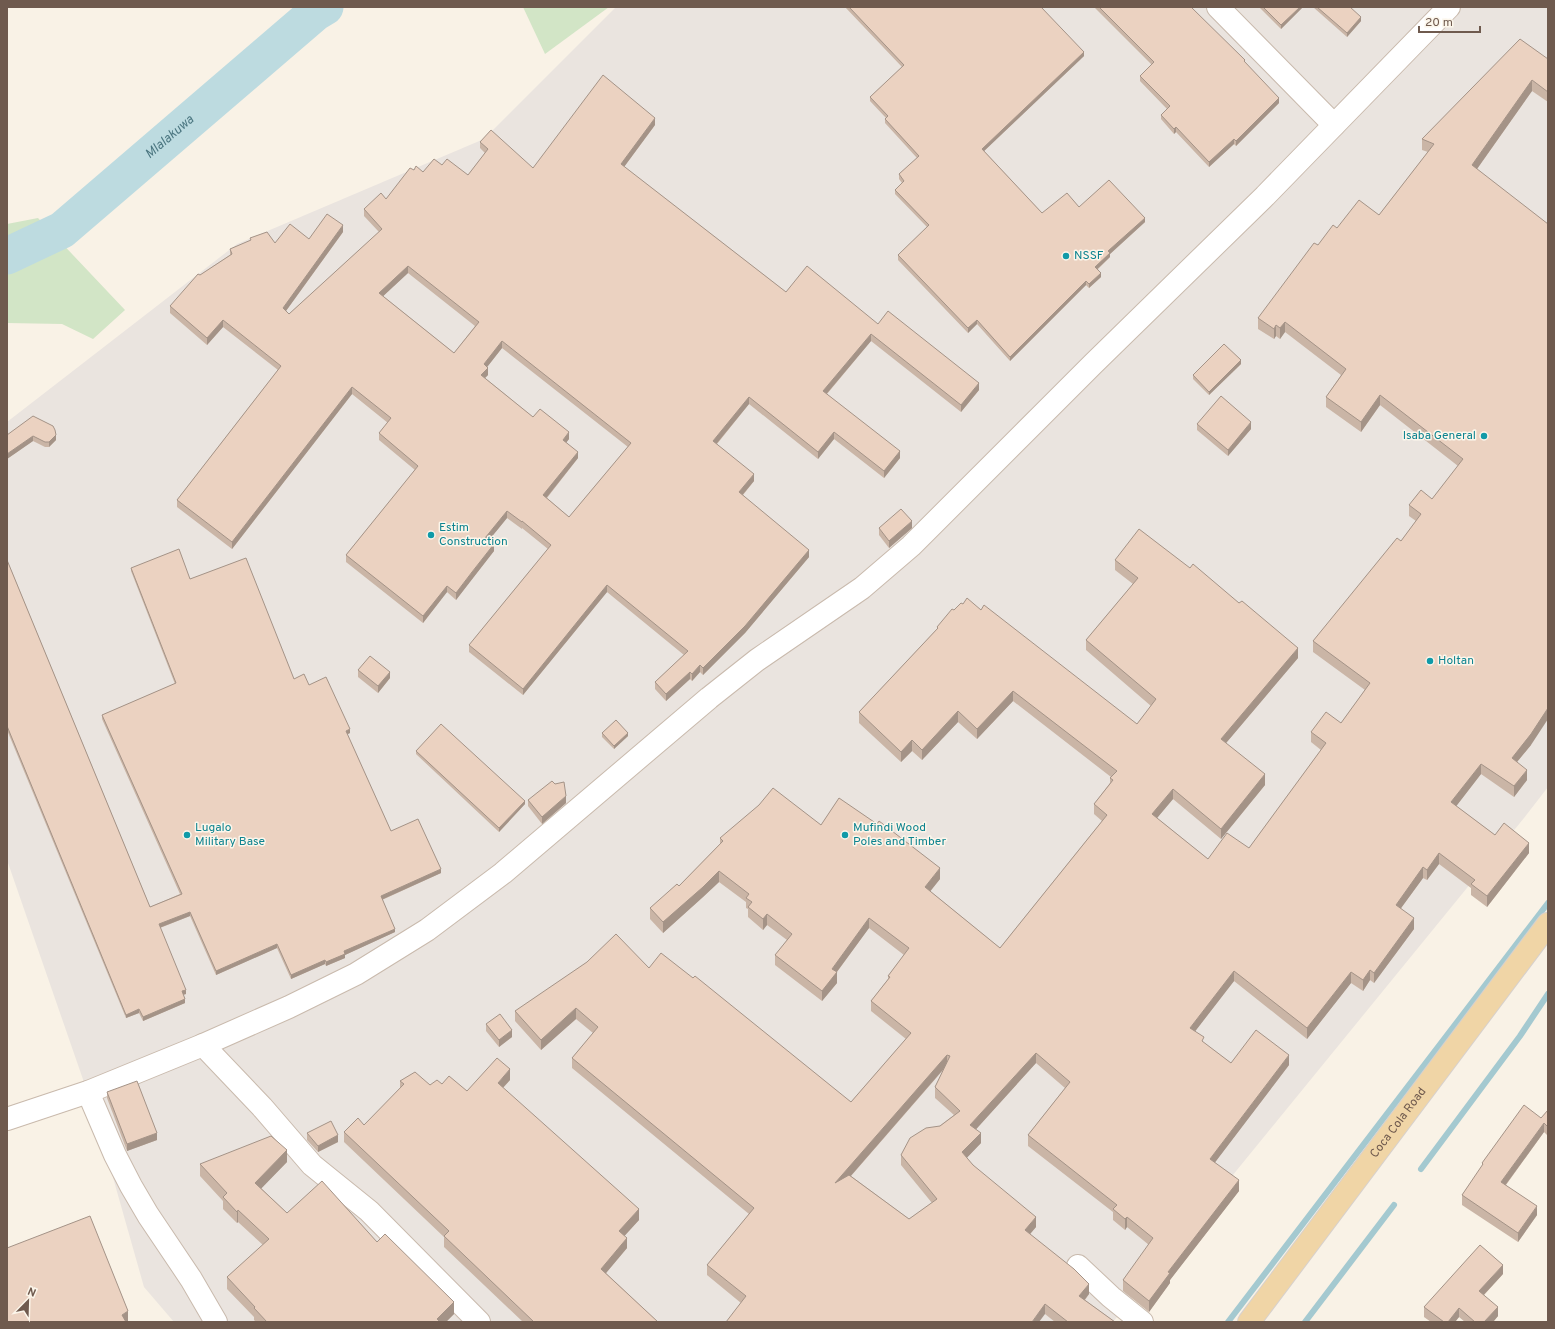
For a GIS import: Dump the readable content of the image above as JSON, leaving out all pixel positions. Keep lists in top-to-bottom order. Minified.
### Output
{"streets":{"main road":["Coca Cola Road"]},"water":["Mlalakuwa"],"places":["NSSF","Isaba General","Estim Construction","Holtan","Lugalo Military Base","Mufindi Wood Poles and Timber"],"scale_bar":"20 m","north":"top right"}
